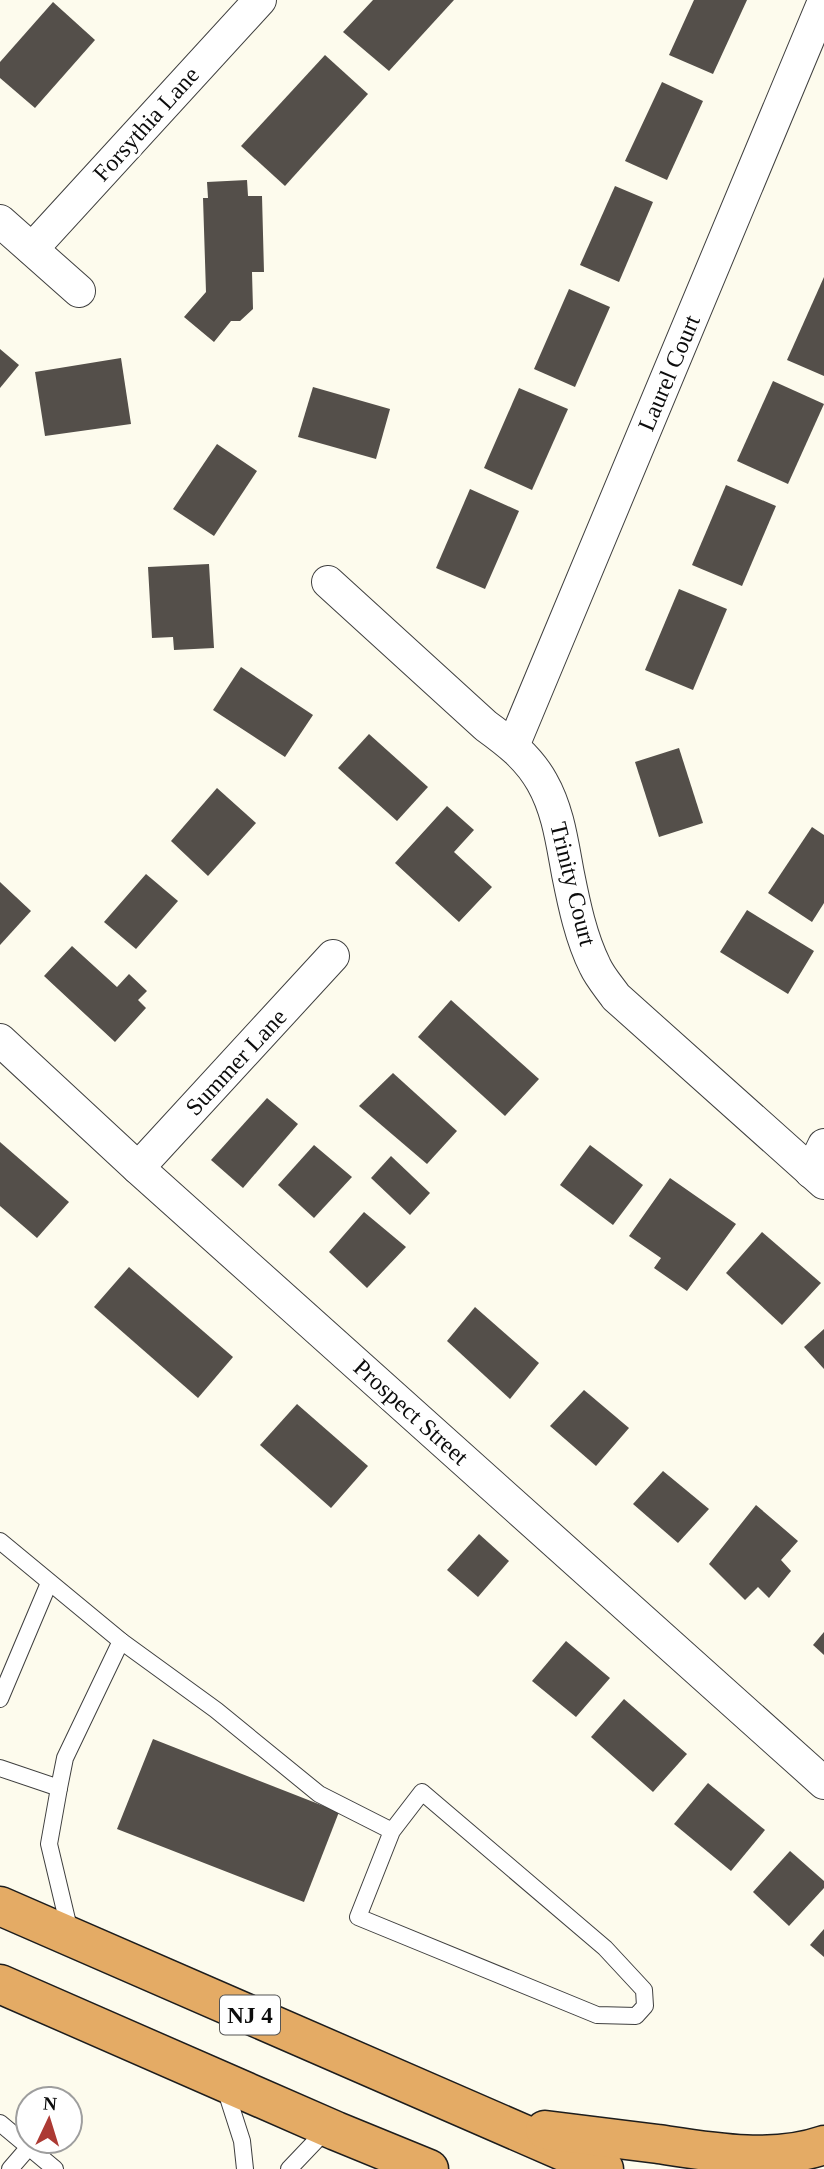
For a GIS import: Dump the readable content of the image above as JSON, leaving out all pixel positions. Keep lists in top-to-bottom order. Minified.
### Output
{"streets":{"highway":["NJ 4"],"street":["Forsythia Lane","Laurel Court","Trinity Court","Summer Lane","Prospect Street"]},"crossings":[["Laurel Court","Trinity Court"],["Summer Lane","Prospect Street"]],"north":"top"}
